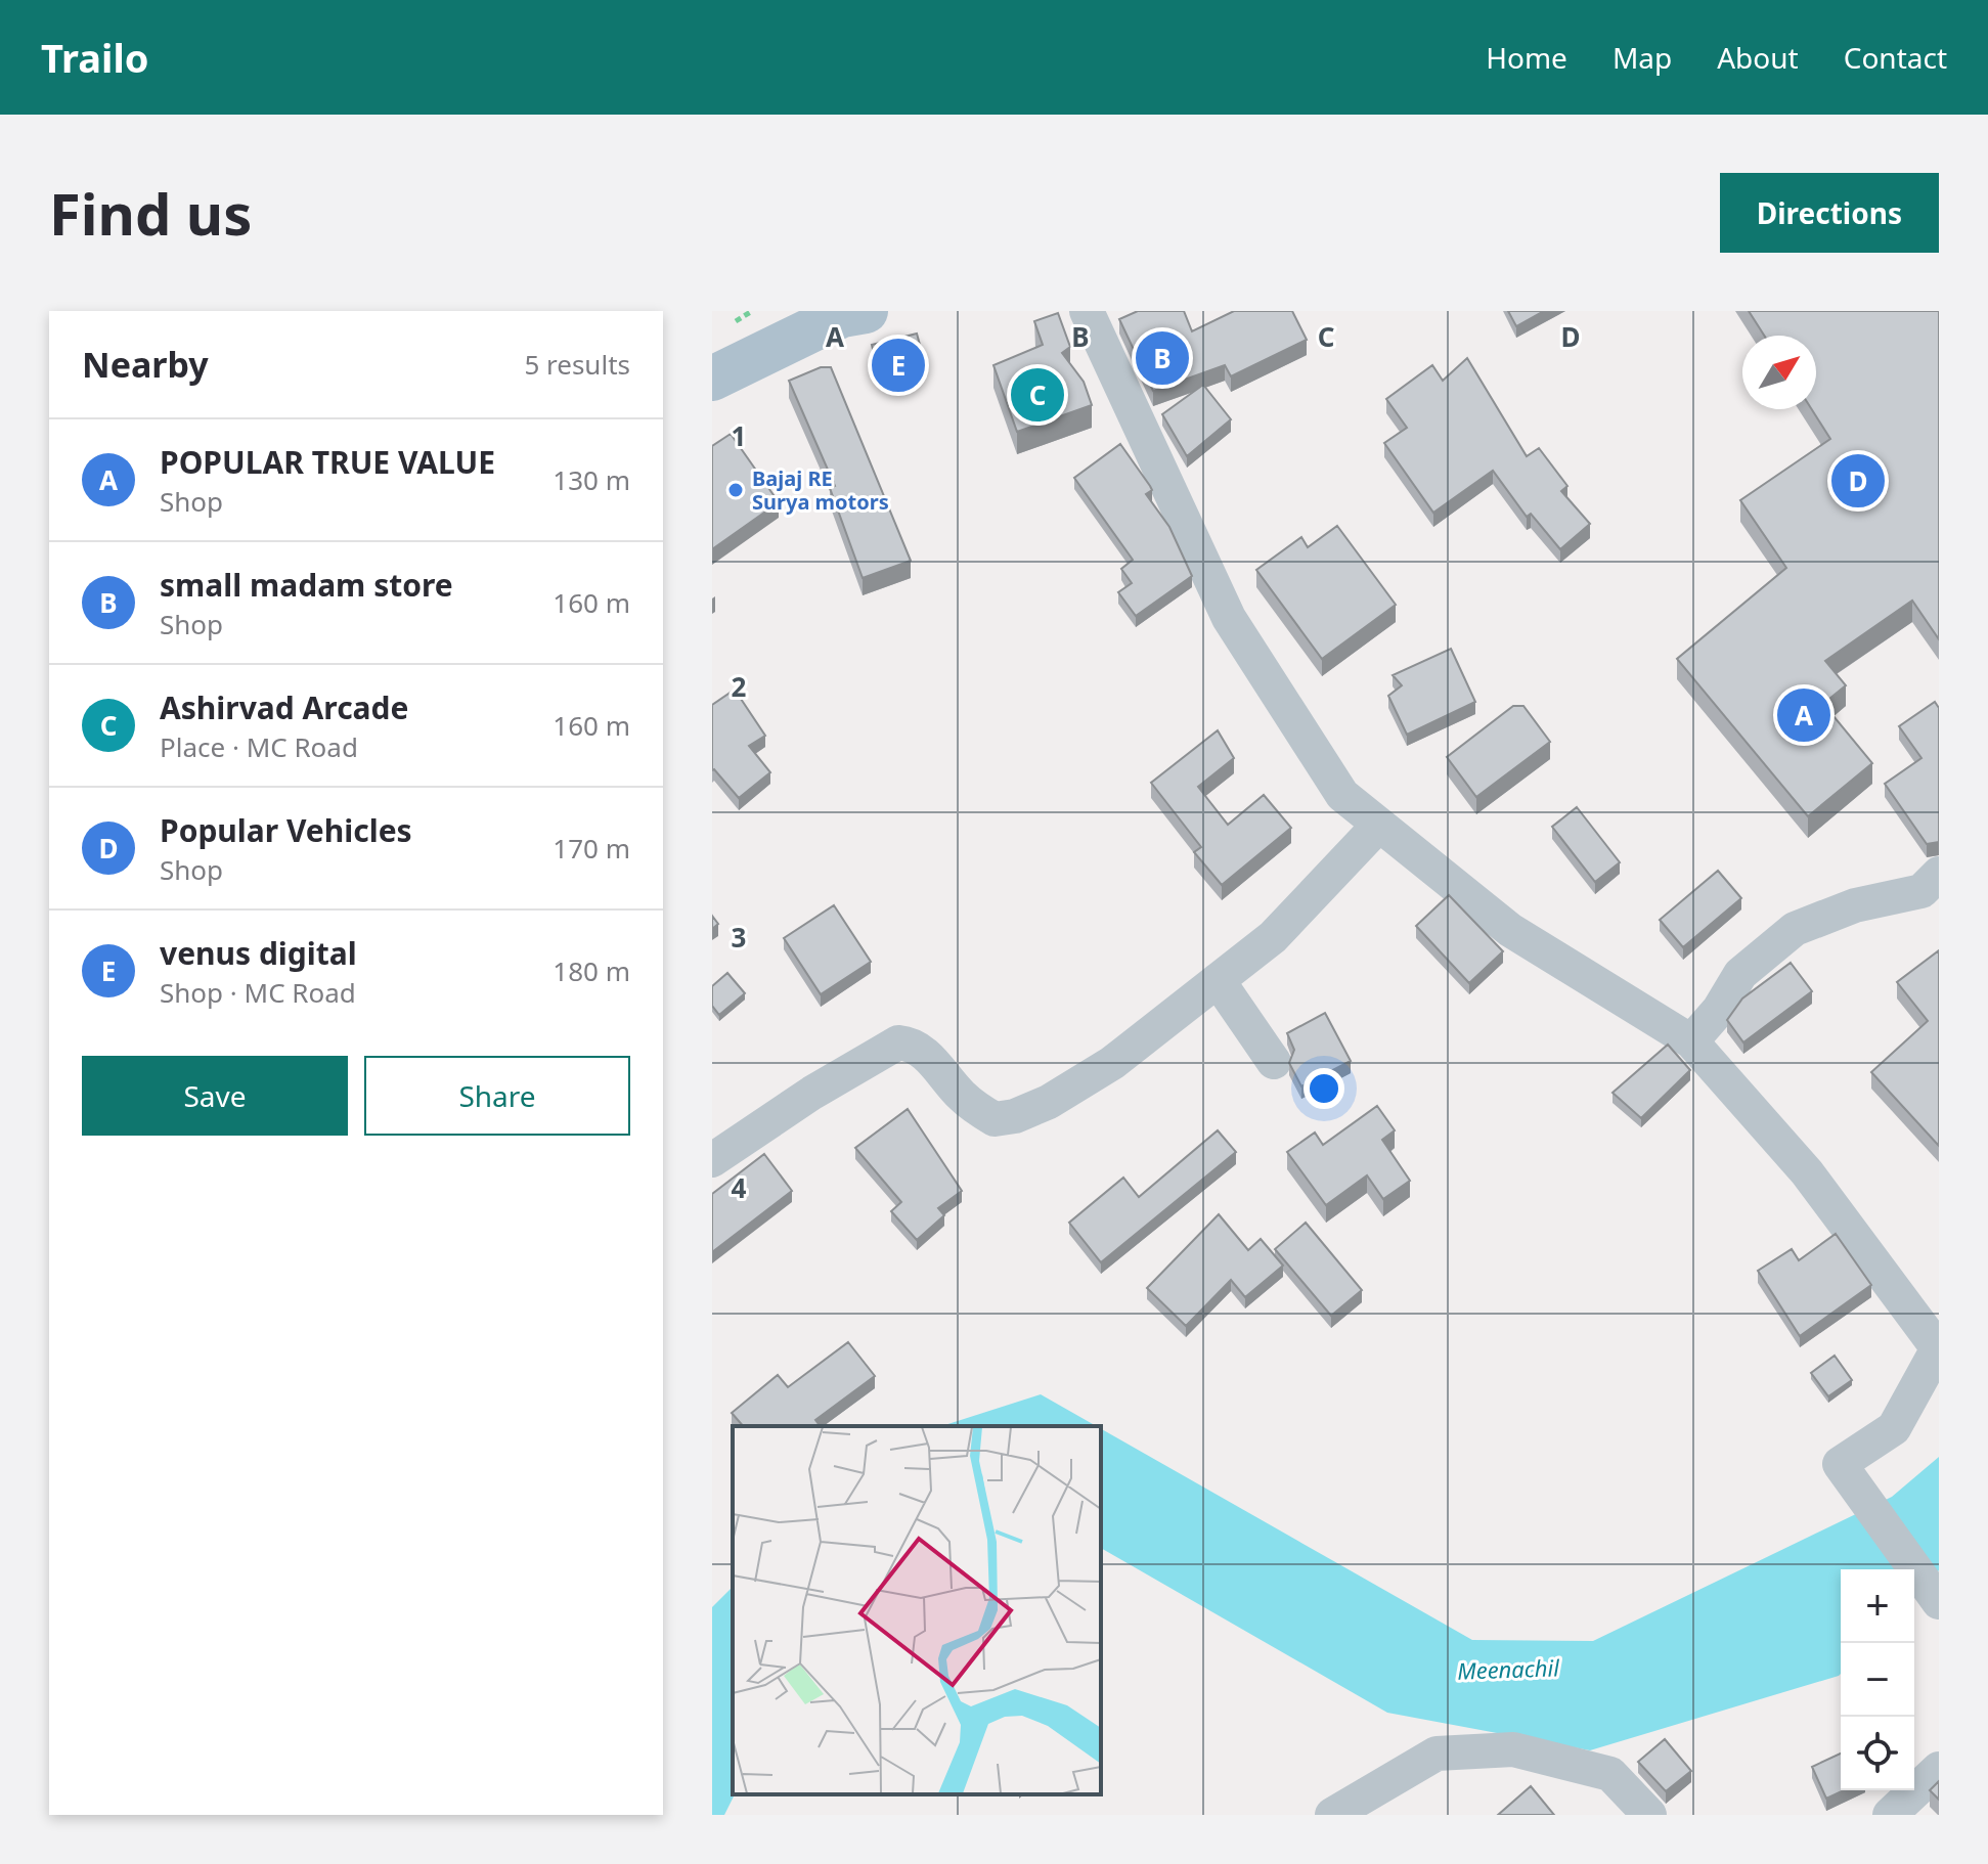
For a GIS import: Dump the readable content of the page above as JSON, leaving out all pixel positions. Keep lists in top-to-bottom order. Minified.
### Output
{"water":["Meenachil"],"places":["Bajaj RE Surya motors"],"north":"top right","page":{"header":"Trailo","nav":["Home","Map","About","Contact"],"buttons":["Directions",["Save","Share"]],"title":"Find us","heading":["Nearby","5 results"],"pins":["B","E","C","D","A"],"list":[{"mark":"A","name":"POPULAR TRUE VALUE","note":"Shop","value":"130 m"},{"mark":"B","name":"small madam store","note":"Shop","value":"160 m"},{"mark":"C","name":"Ashirvad Arcade","note":"Place · MC Road","value":"160 m"},{"mark":"D","name":"Popular Vehicles","note":"Shop","value":"170 m"},{"mark":"E","name":"venus digital","note":"Shop · MC Road","value":"180 m"}],"map_buttons":["+","−"]},"grid":{"columns":["A","B","C","D"],"rows":["1","2","3","4"]}}
